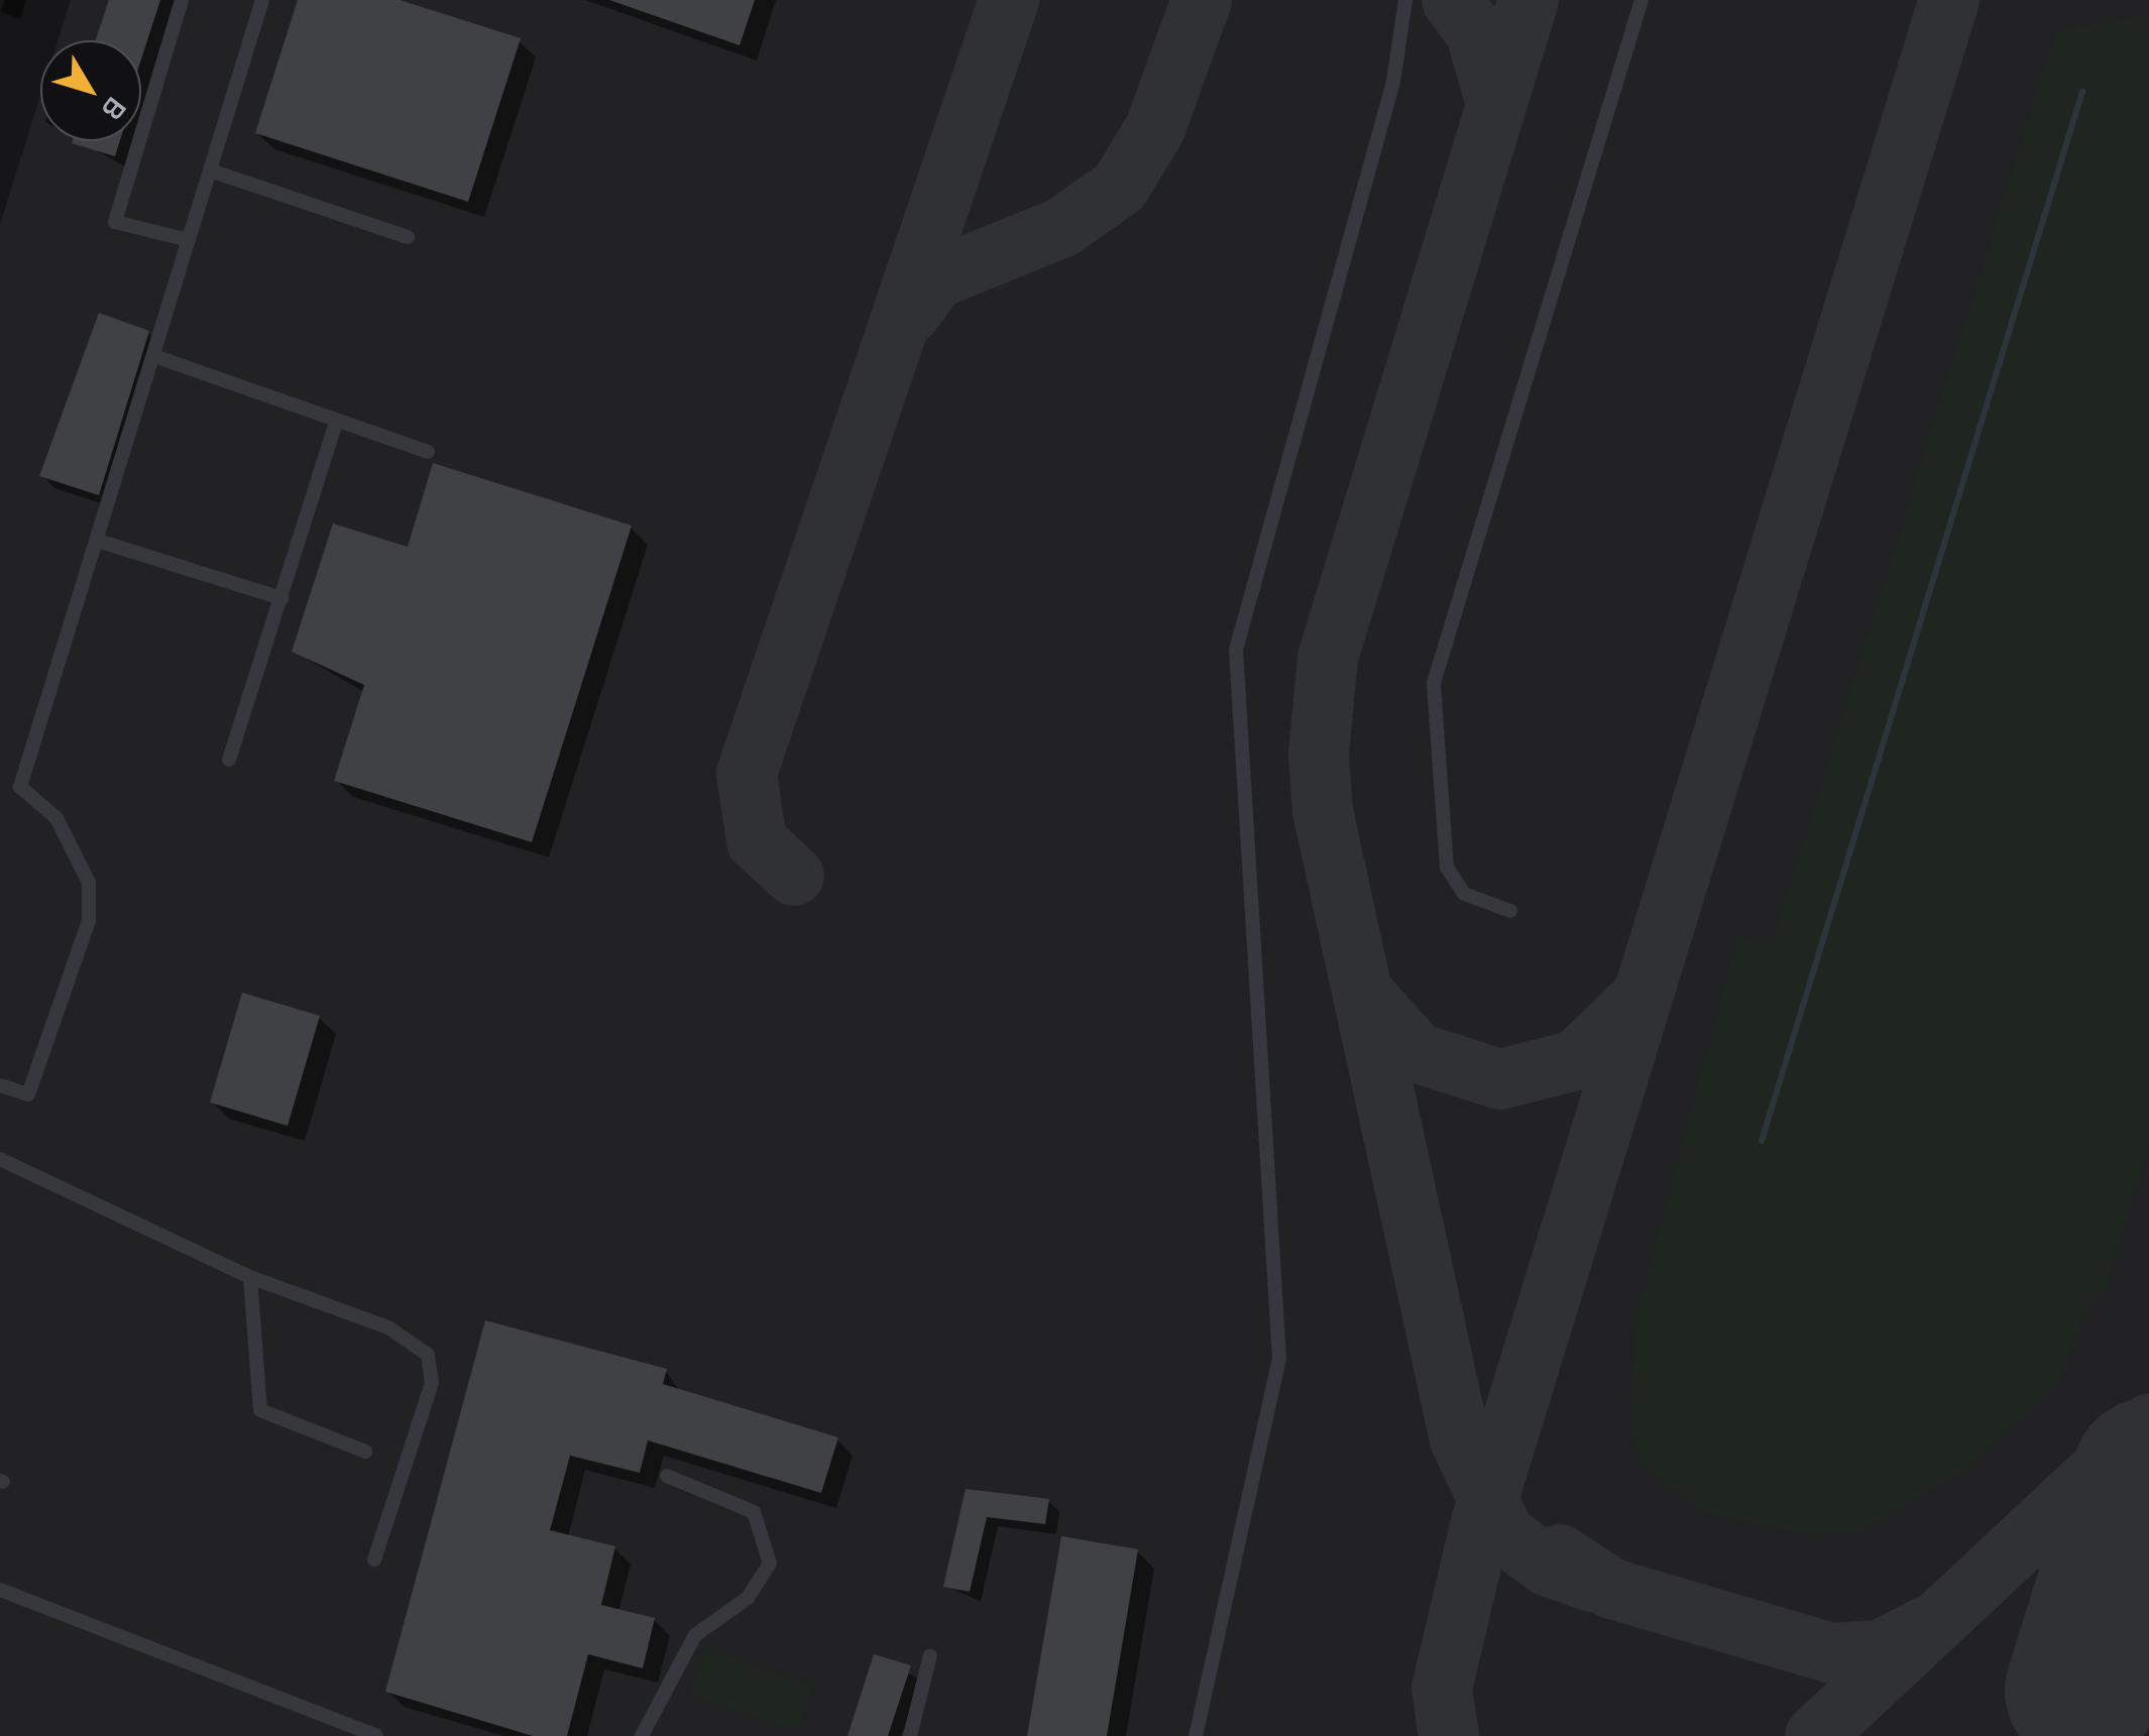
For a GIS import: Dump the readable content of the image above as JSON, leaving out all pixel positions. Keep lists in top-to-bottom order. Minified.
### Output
{"north":"bottom right"}
